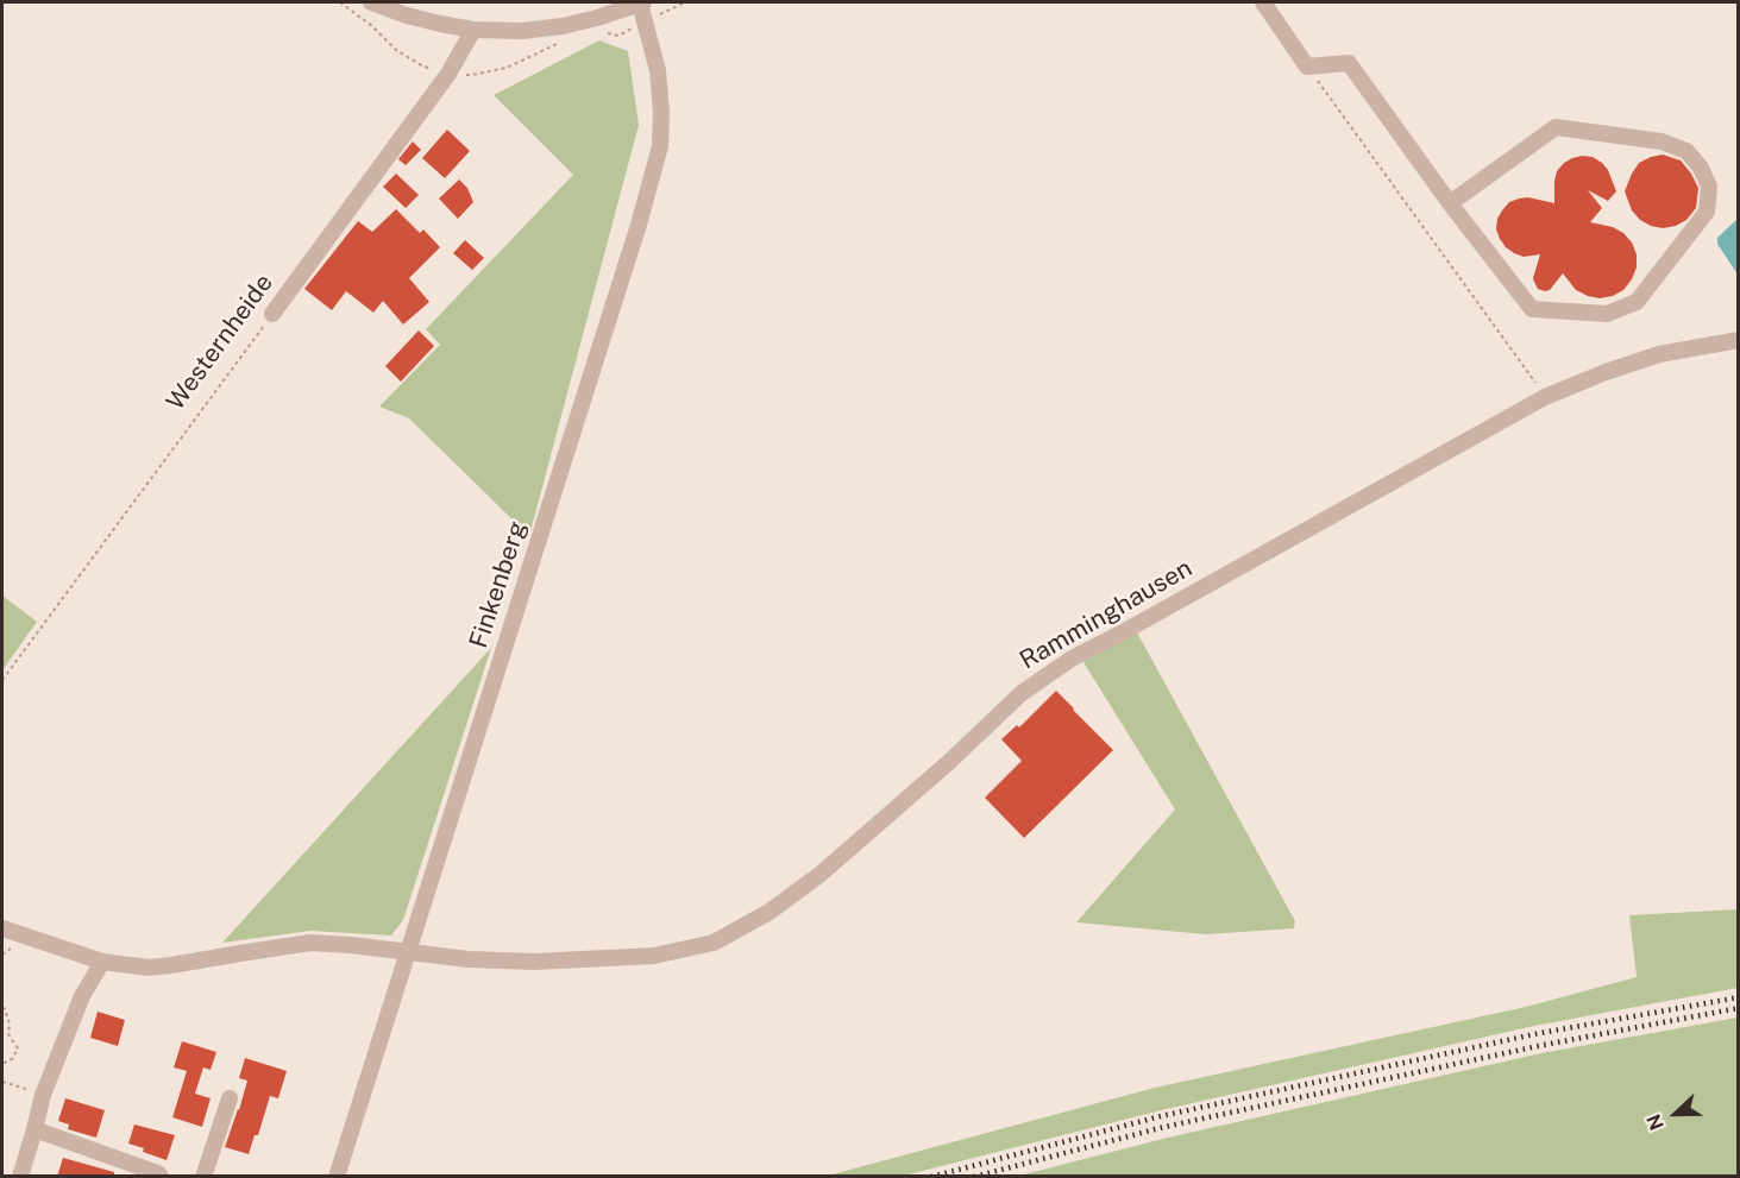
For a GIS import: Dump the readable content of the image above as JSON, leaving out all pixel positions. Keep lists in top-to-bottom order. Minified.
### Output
{"streets":{"street":["Westernheide","Finkenberg","Ramminghausen"]},"crossings":[["Finkenberg","Ramminghausen"]],"north":"left"}
